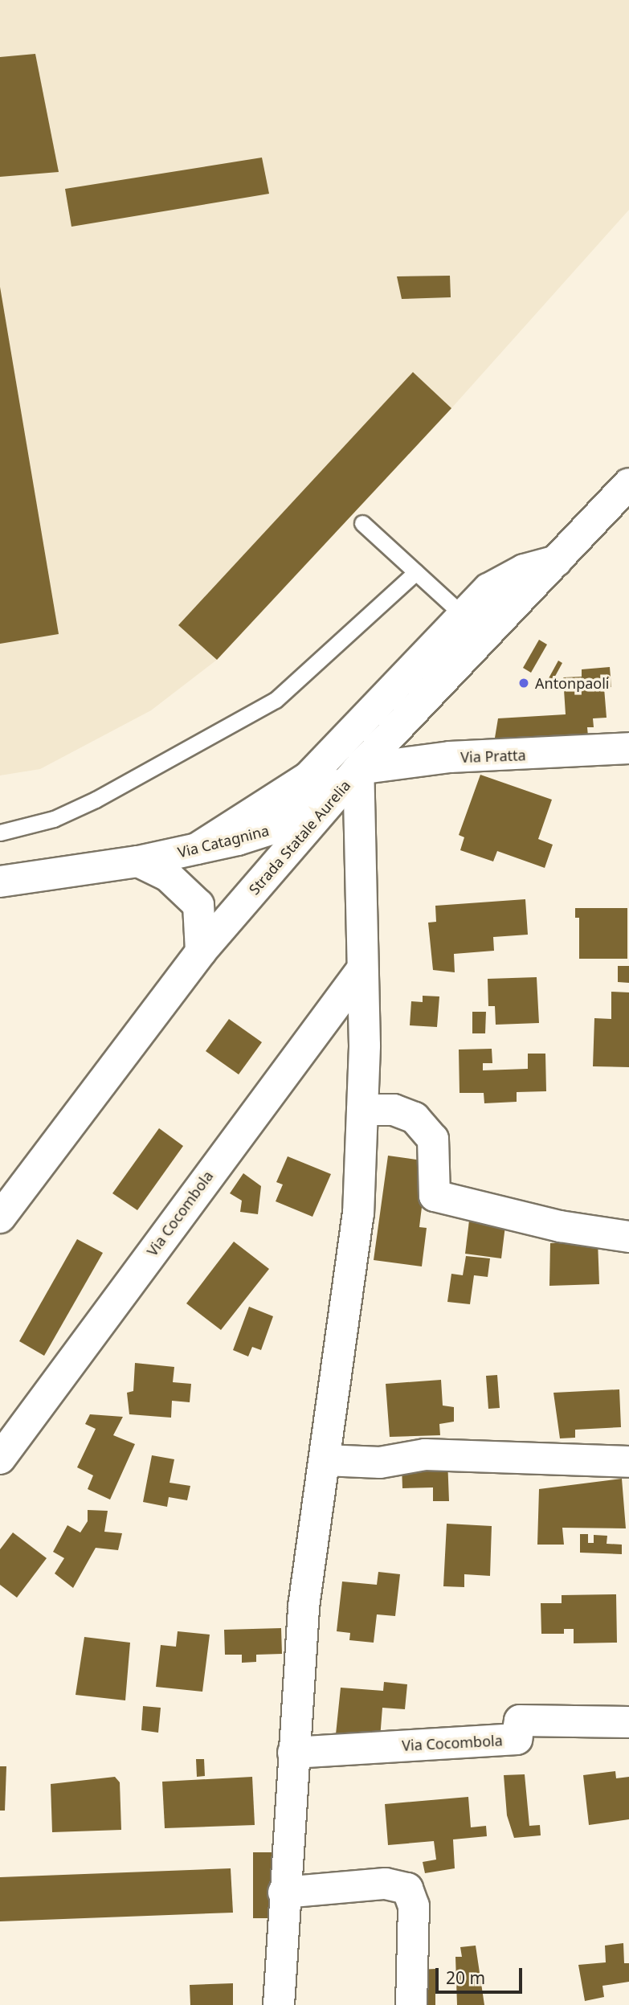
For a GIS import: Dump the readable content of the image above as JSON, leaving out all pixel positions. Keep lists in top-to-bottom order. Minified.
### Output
{"streets":{"street":["Via Pratta","Strada Statale Aurelia","Via Catagnina","Via Cocombola"]},"crossings":[["Via Pratta","Strada Statale Aurelia"],["Via Pratta","Via Catagnina"],["Strada Statale Aurelia","Via Catagnina"]],"places":["Antonpaoli"],"scale_bar":"20 m"}
